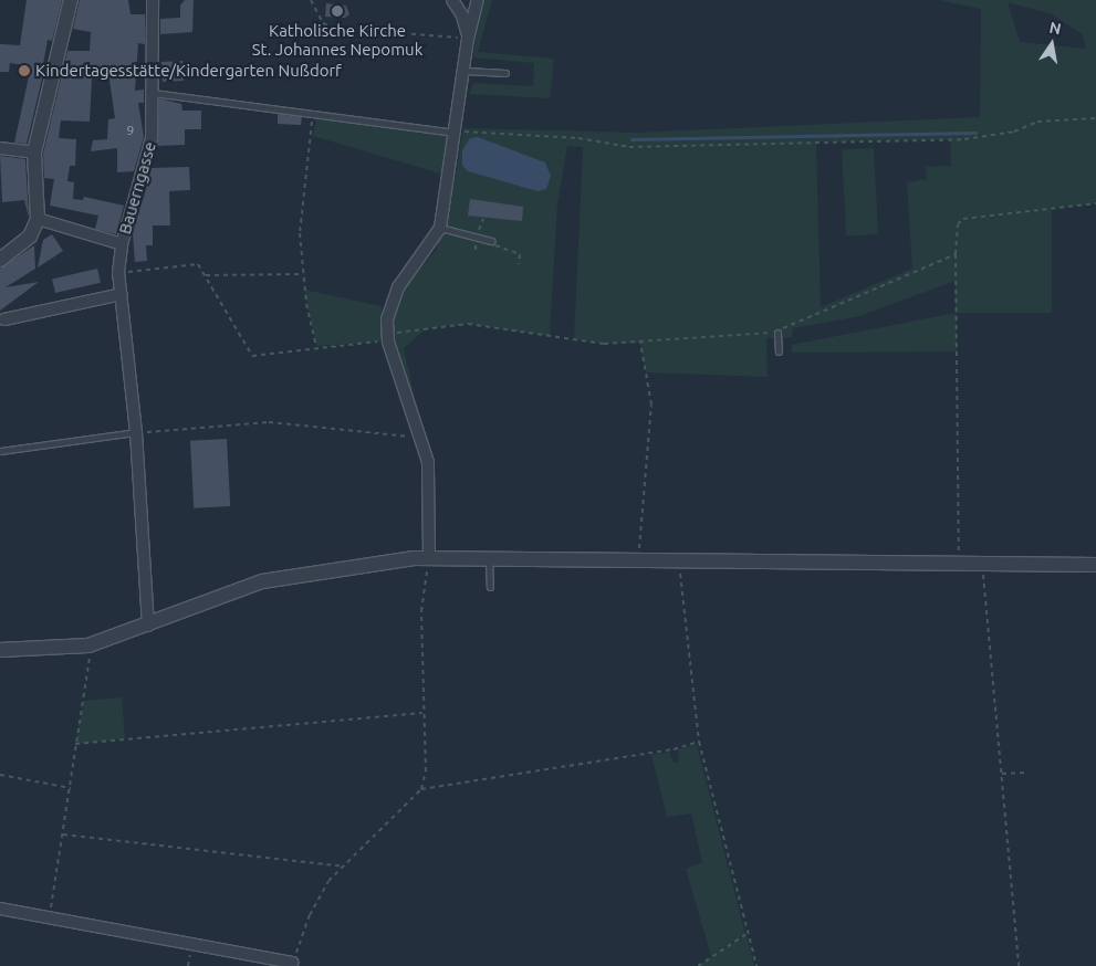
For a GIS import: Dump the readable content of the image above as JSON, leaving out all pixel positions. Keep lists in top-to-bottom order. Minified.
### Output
{"streets":{"street":["Bauerngasse"]},"places":["Katholische Kirche St. Johannes Nepomuk","Kindertagesstätte/Kindergarten Nußdorf"],"house_numbers":["9"],"north":"top"}
